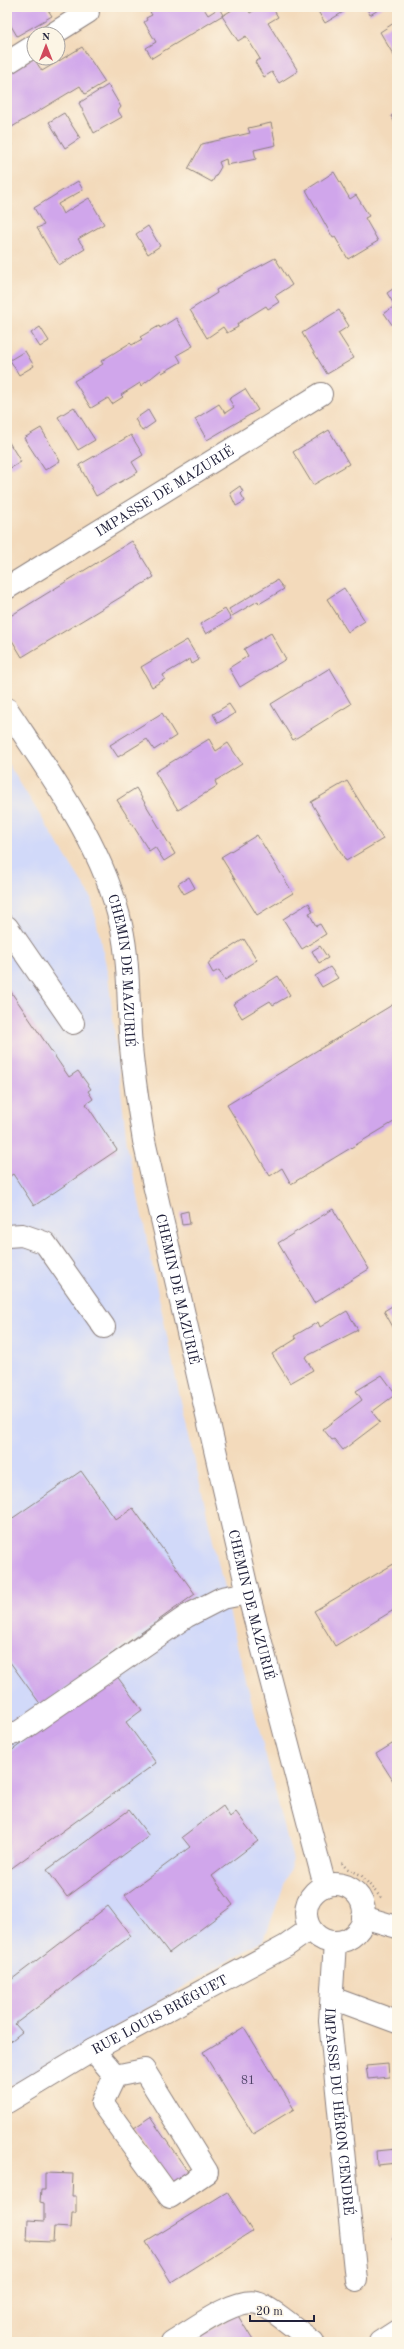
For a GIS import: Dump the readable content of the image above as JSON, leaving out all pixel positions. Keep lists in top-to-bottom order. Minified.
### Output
{"streets":{"street":["IMPASSE DE MAZURIÉ","CHEMIN DE MAZURIÉ","RUE LOUIS BRÉGUET","IMPASSE DU HÉRON CENDRÉ"]},"crossings":[["CHEMIN DE MAZURIÉ","RUE LOUIS BRÉGUET"],["CHEMIN DE MAZURIÉ","IMPASSE DU HÉRON CENDRÉ"],["RUE LOUIS BRÉGUET","IMPASSE DU HÉRON CENDRÉ"]],"house_numbers":["81"],"scale_bar":"20 m","north":"top"}
